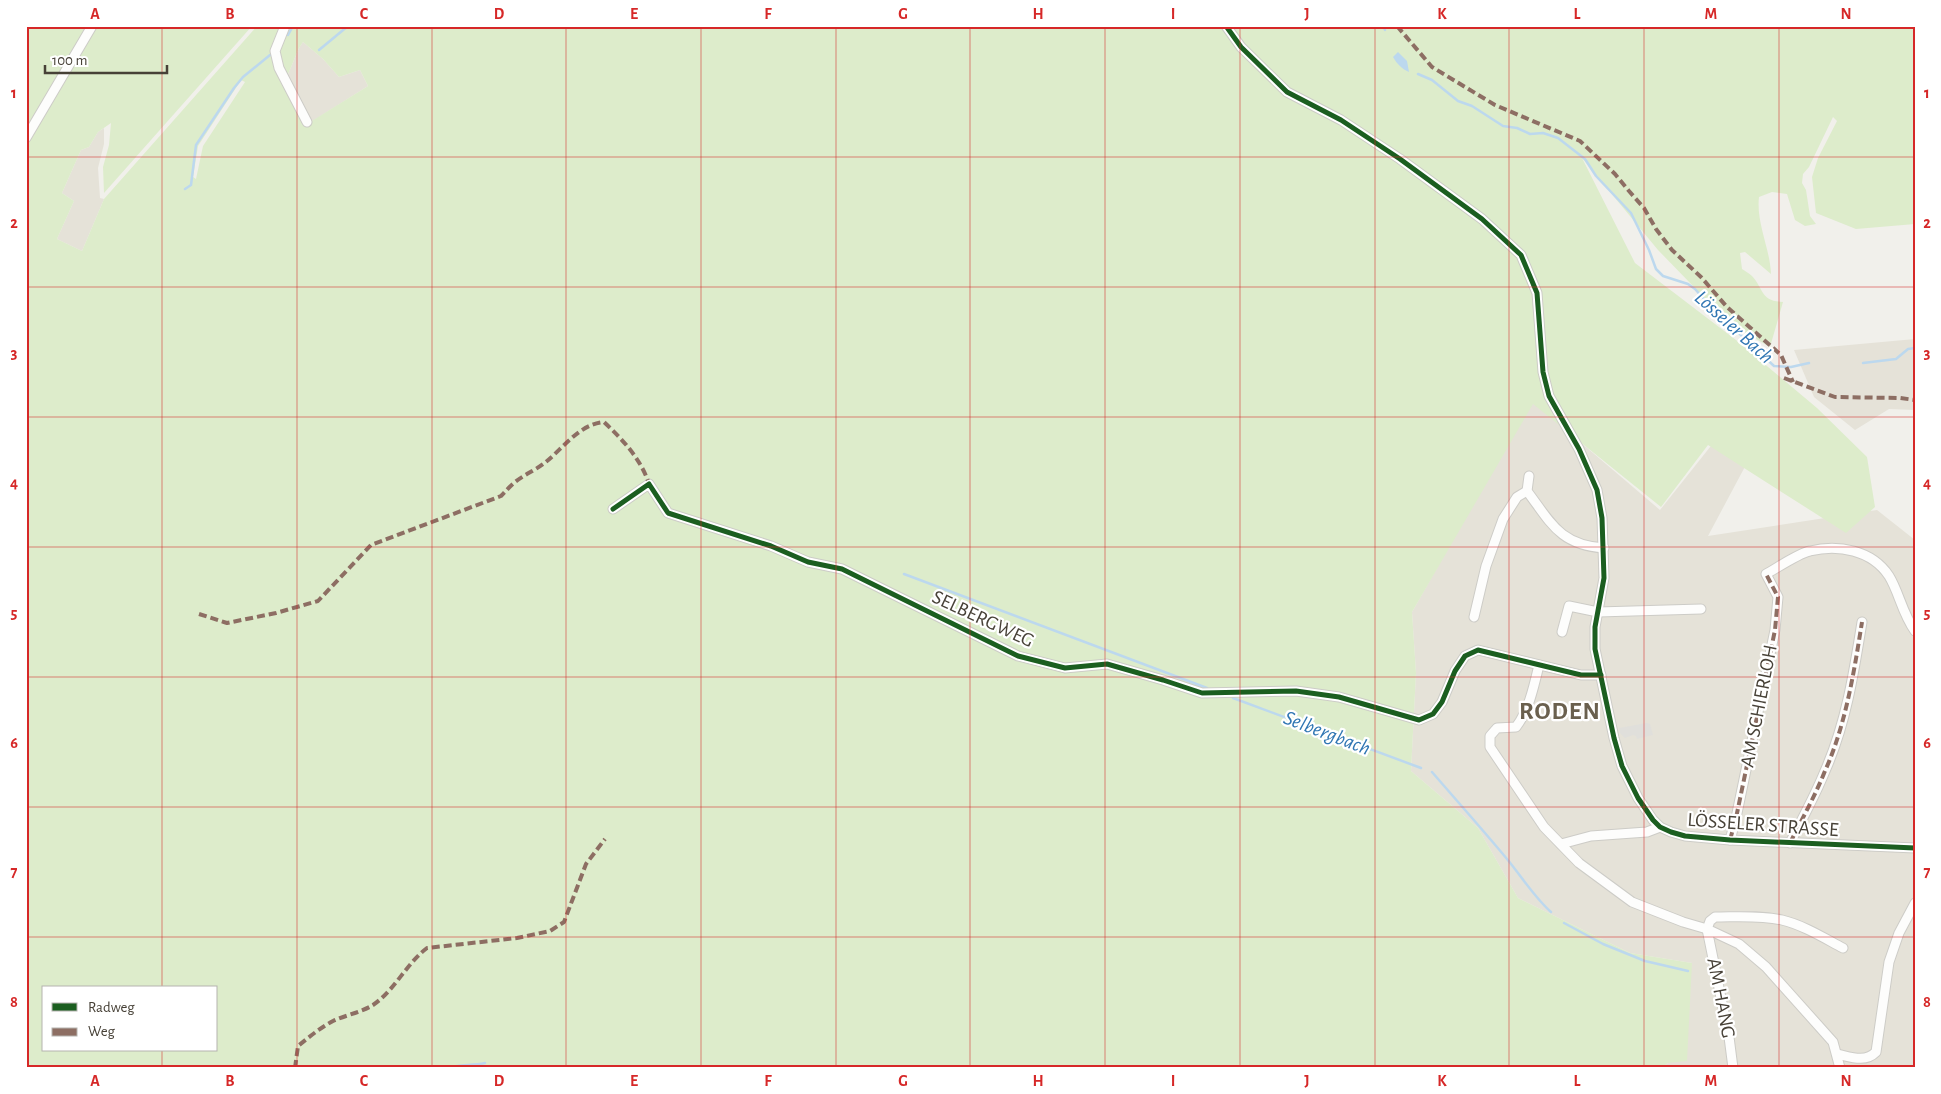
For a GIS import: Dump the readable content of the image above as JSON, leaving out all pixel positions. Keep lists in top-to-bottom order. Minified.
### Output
{"streets":{"street":["SELBERGWEG","AM SCHIERLOH","LÖSSELER STRASSE","AM HANG"]},"crossings":[["SELBERGWEG","LÖSSELER STRASSE"],["AM SCHIERLOH","LÖSSELER STRASSE"]],"districts":["RODEN"],"water":["Lösseler Bach","Selbergbach"],"legend":["Radweg","Weg"],"scale_bar":"100 m","grid":{"columns":["A","B","C","D","E","F","G","H","I","J","K","L","M","N"],"rows":["1","2","3","4","5","6","7","8"]}}
